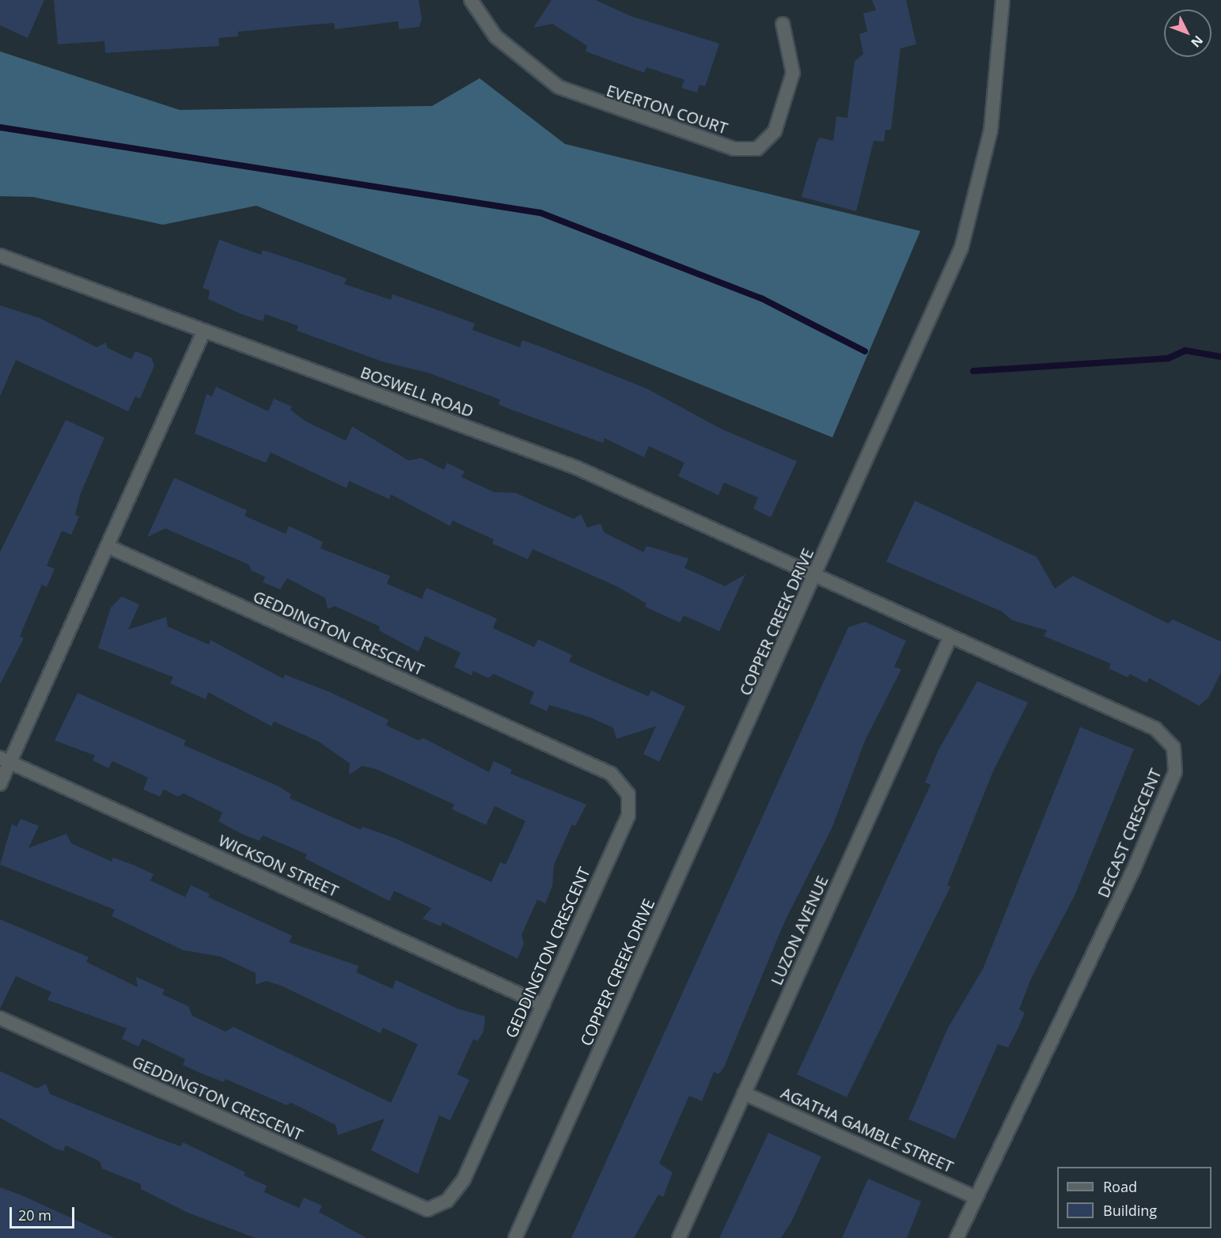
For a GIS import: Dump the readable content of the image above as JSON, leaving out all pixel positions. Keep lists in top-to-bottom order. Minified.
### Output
{"streets":{"street":["EVERTON COURT","BOSWELL ROAD","COPPER CREEK DRIVE","GEDDINGTON CRESCENT","DECAST CRESCENT","WICKSON STREET","LUZON AVENUE","AGATHA GAMBLE STREET"]},"crossings":[["BOSWELL ROAD","COPPER CREEK DRIVE"],["BOSWELL ROAD","DECAST CRESCENT"],["COPPER CREEK DRIVE","DECAST CRESCENT"],["GEDDINGTON CRESCENT","WICKSON STREET"],["DECAST CRESCENT","LUZON AVENUE"],["DECAST CRESCENT","AGATHA GAMBLE STREET"],["LUZON AVENUE","AGATHA GAMBLE STREET"]],"legend":["Road","Building"],"scale_bar":"20 m","north":"bottom right"}
